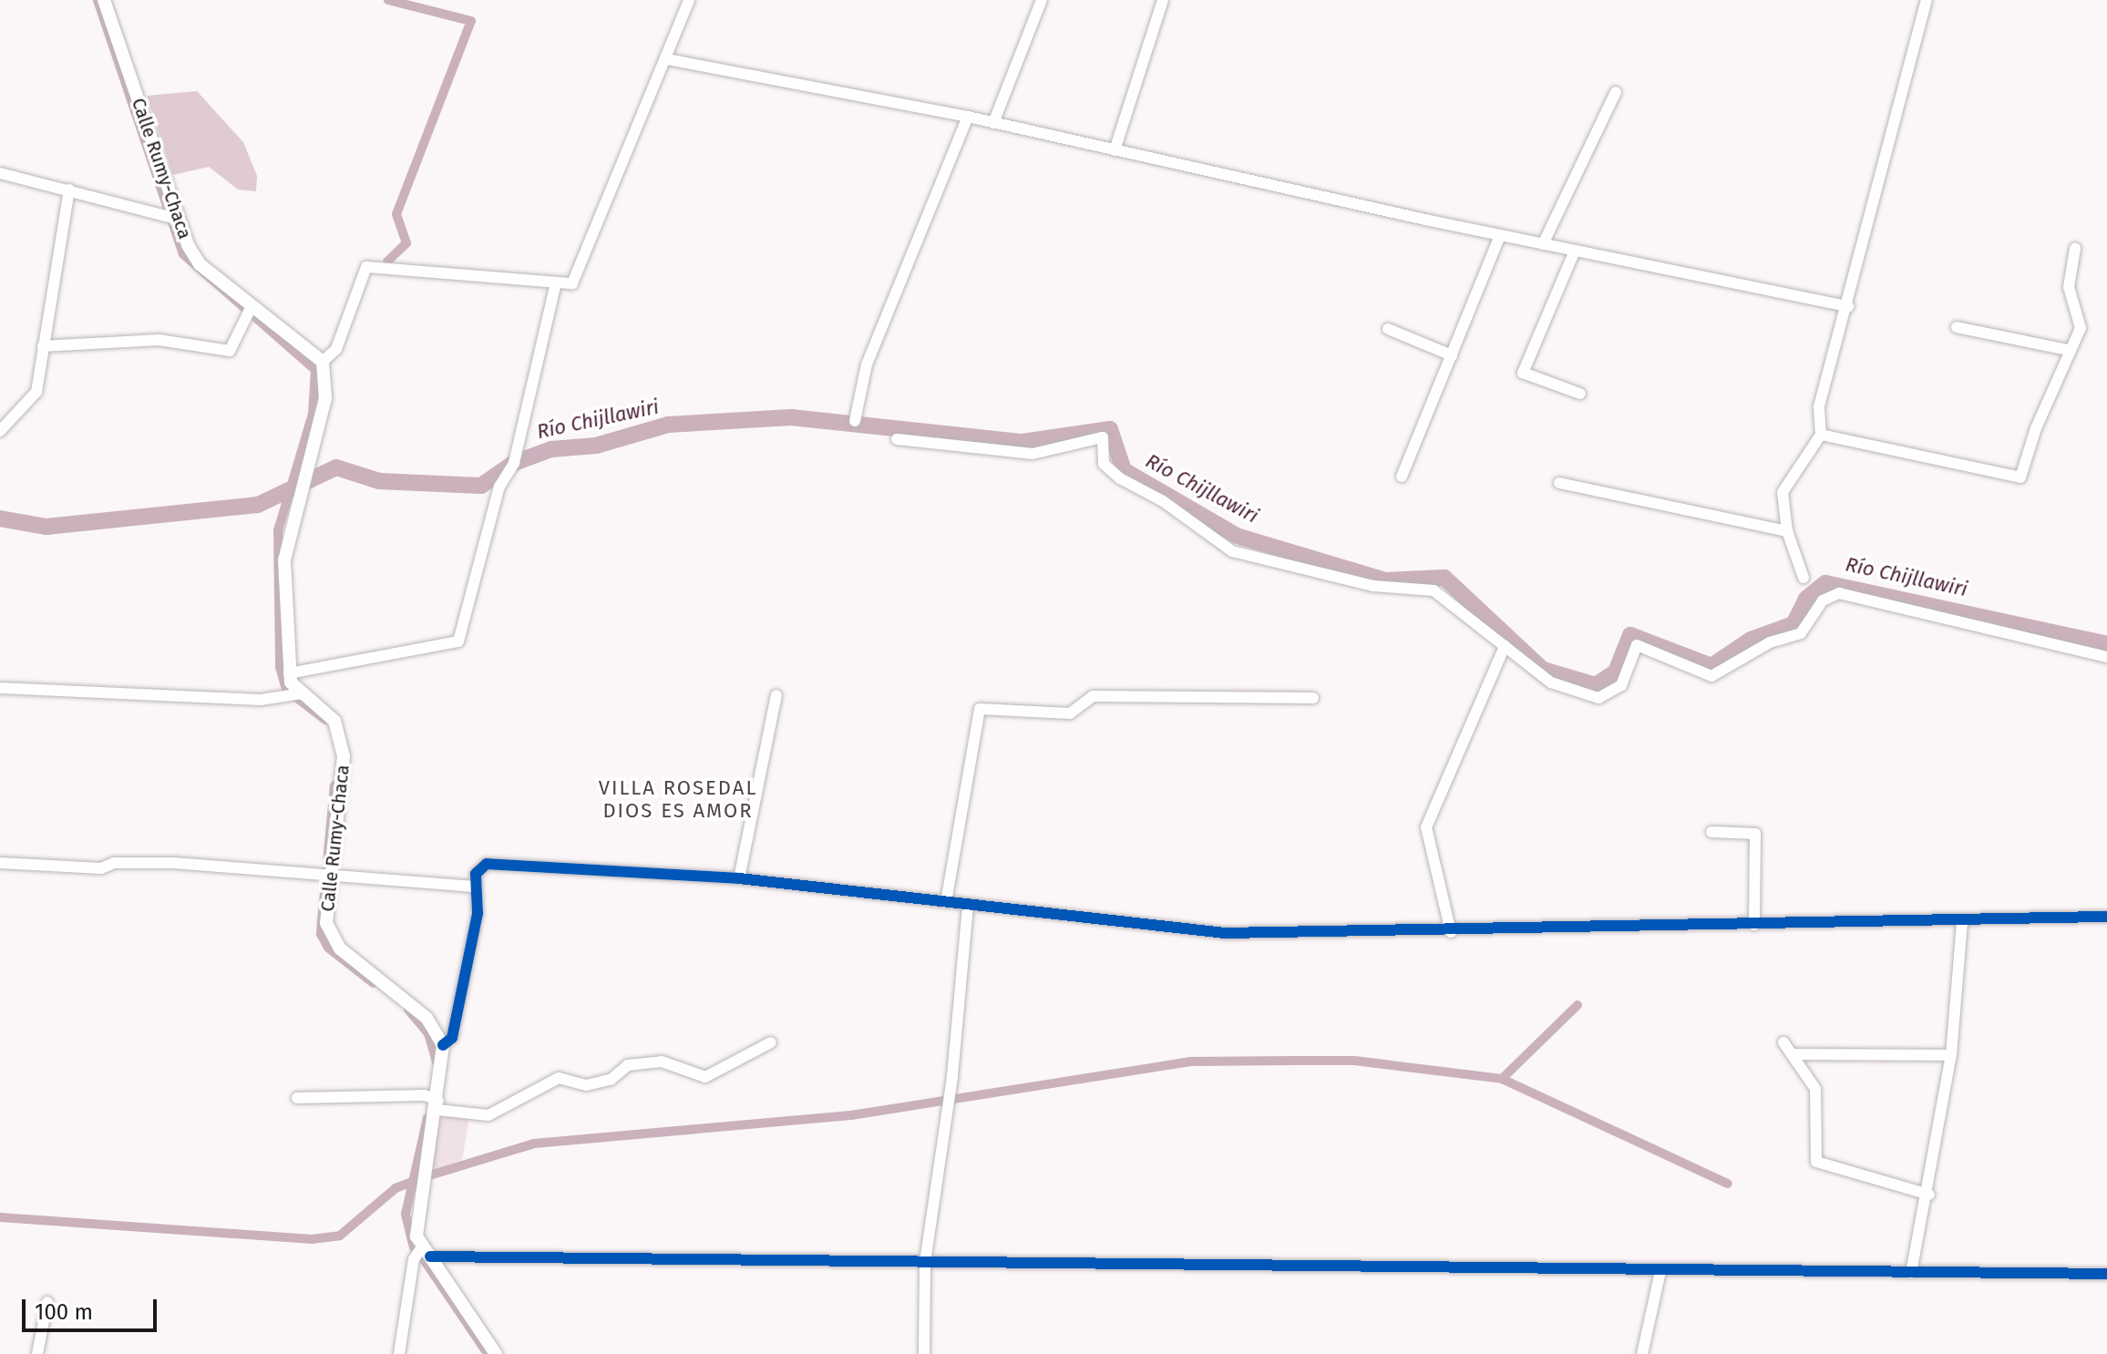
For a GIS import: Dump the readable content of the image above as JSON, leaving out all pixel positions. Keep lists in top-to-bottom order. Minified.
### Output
{"streets":{"street":["Calle Rumy-Chaca"]},"districts":["VILLA ROSEDAL DIOS ES AMOR"],"water":["Río Chijllawiri"],"scale_bar":"100 m"}
